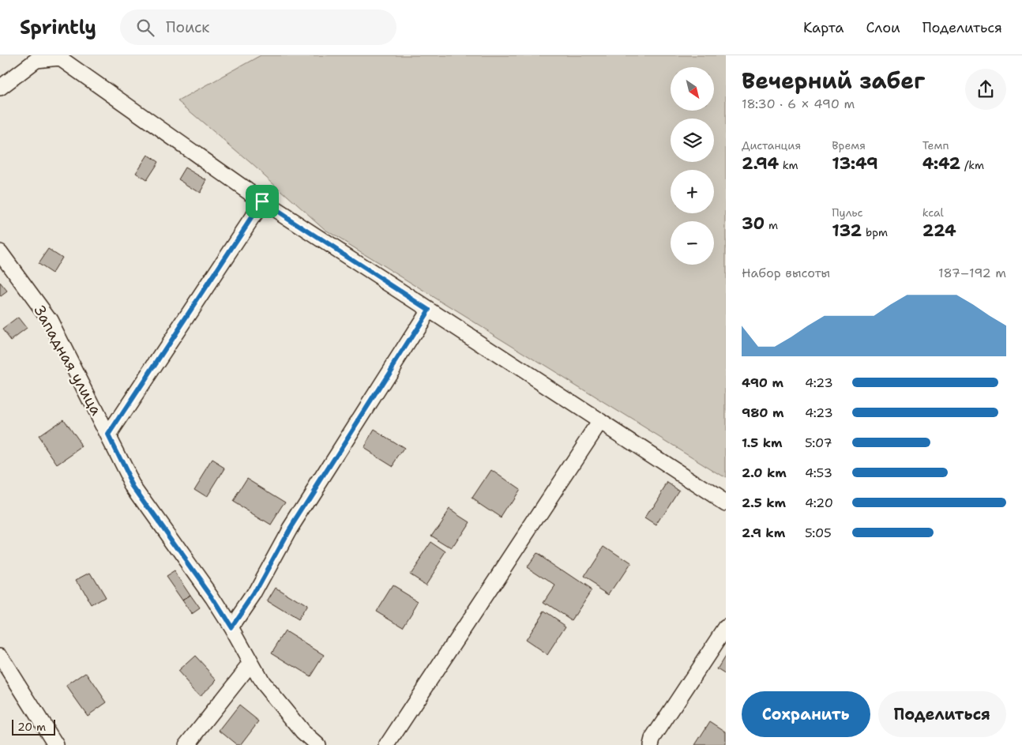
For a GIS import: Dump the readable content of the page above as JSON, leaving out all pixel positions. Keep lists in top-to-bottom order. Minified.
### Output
{"streets":{"street":["Западная улица"]},"scale_bar":"20 m","north":"bottom right","page":{"header":"Sprintly","search":"Поиск","nav":["Карта","Слои","Поделиться"],"heading":["Вечерний забег","18:30 · 6 × 490 m"],"map_buttons":["+","−"],"stats":[["Дистанция","2.94 km"],["Время","13:49"],["Темп","4:42 /km"],["30 m"],["Пульс","132 bpm"],["kcal","224"]],"chart":["Набор высоты","187–192 m"],"list":[{"name":"490 m","note":"4:23"},{"name":"980 m","note":"4:23"},{"name":"1.5 km","note":"5:07"},{"name":"2.0 km","note":"4:53"},{"name":"2.5 km","note":"4:20"},{"name":"2.9 km","note":"5:05"}],"buttons":["Сохранить","Поделиться"],"scale":"20 m"}}
